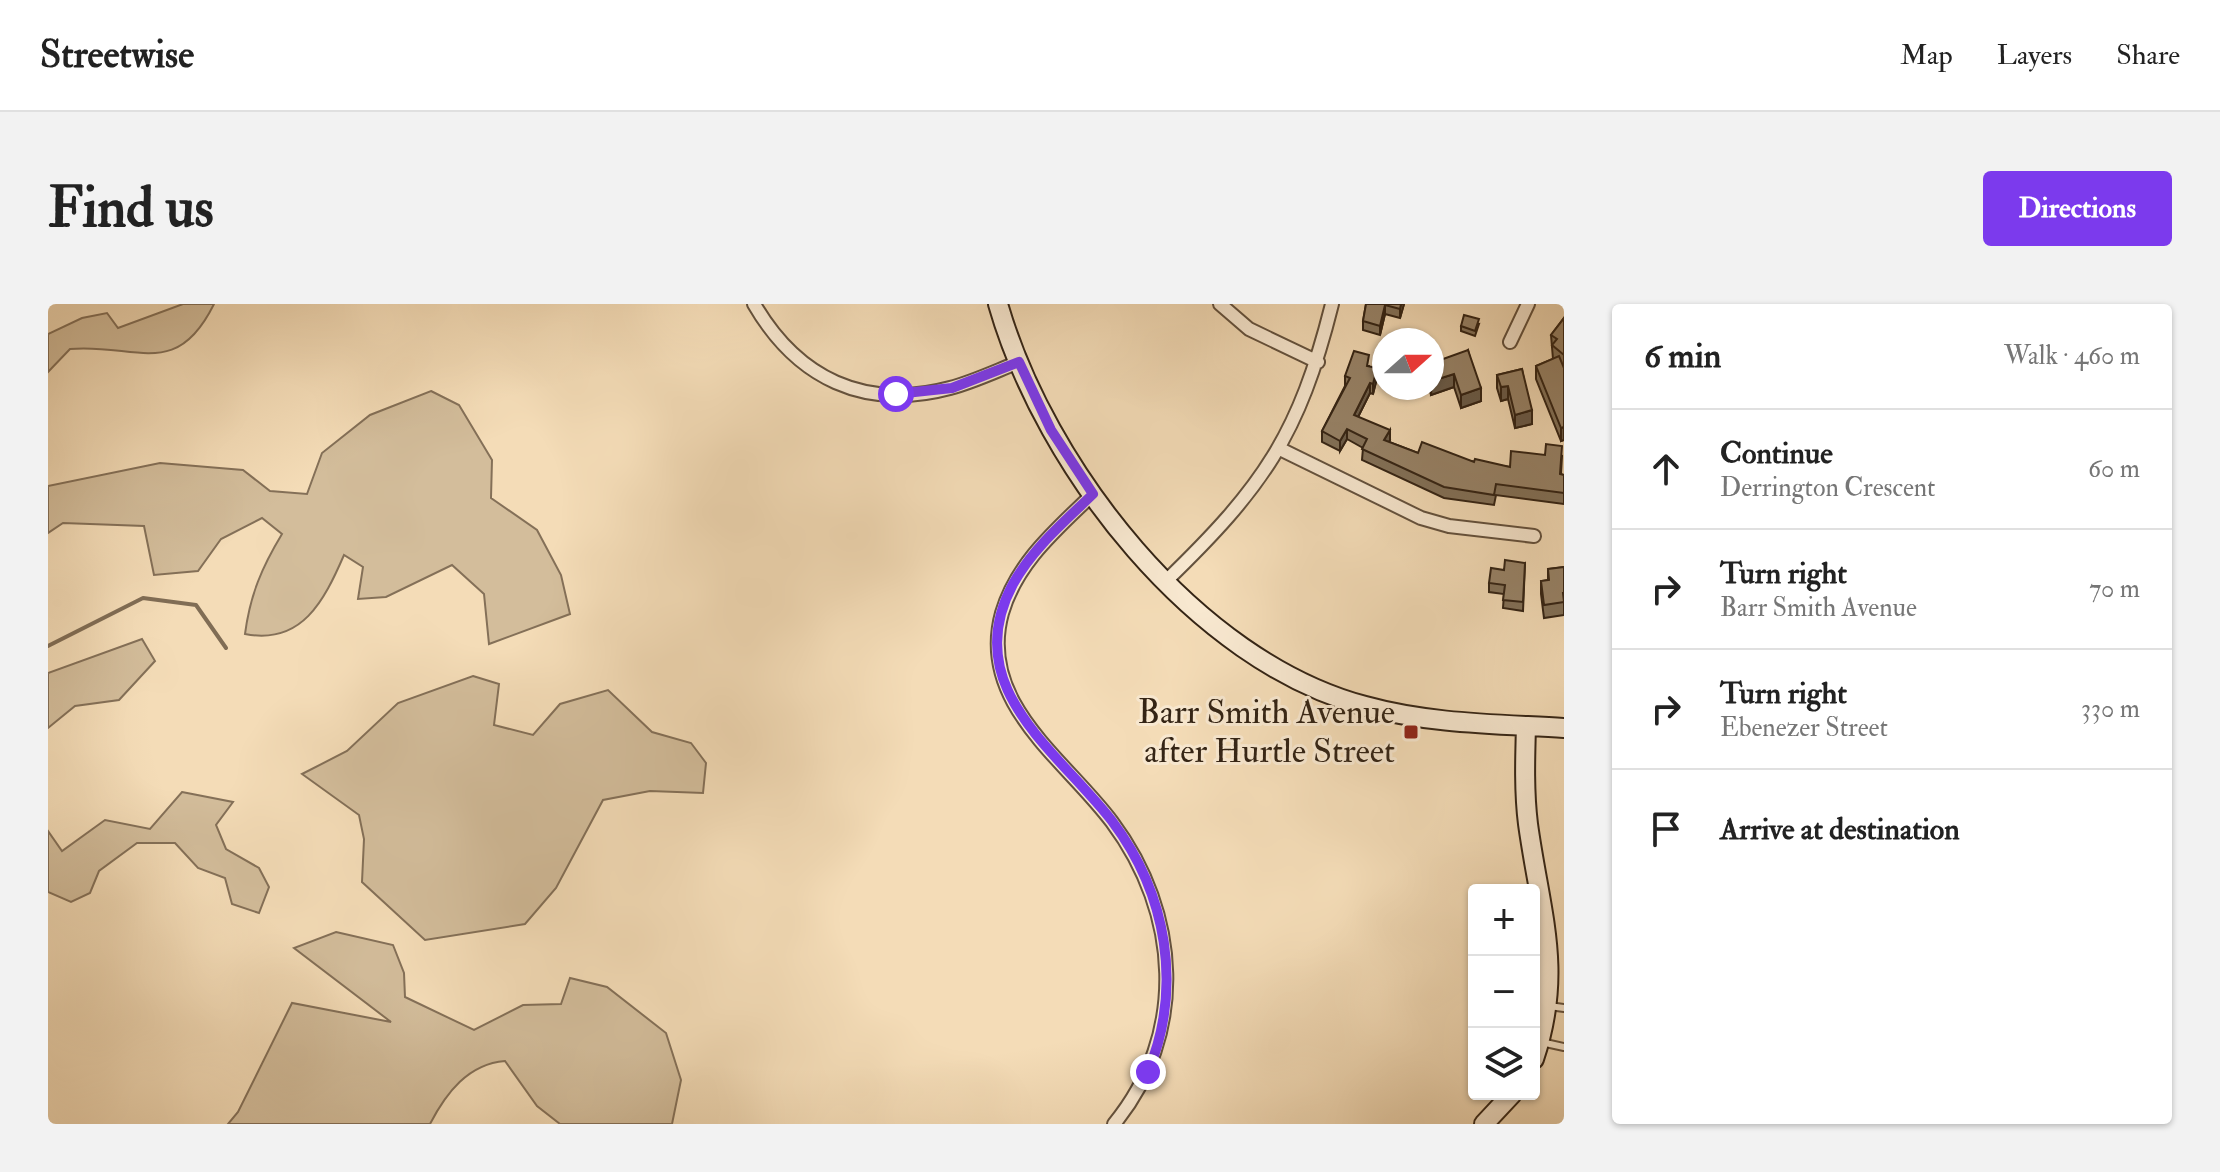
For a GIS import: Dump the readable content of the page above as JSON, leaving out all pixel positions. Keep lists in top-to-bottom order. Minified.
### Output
{"places":{"transit":["Barr Smith Avenue after Hurtle Street"]},"north":"right","page":{"header":"Streetwise","nav":["Map","Layers","Share"],"buttons":"Directions","title":"Find us","heading":["6 min","Walk · 460 m"],"list":[["Continue","Derrington Crescent","60 m"],["Turn right","Barr Smith Avenue","70 m"],["Turn right","Ebenezer Street","330 m"],"Arrive at destination"],"map_buttons":["+","−"]}}
